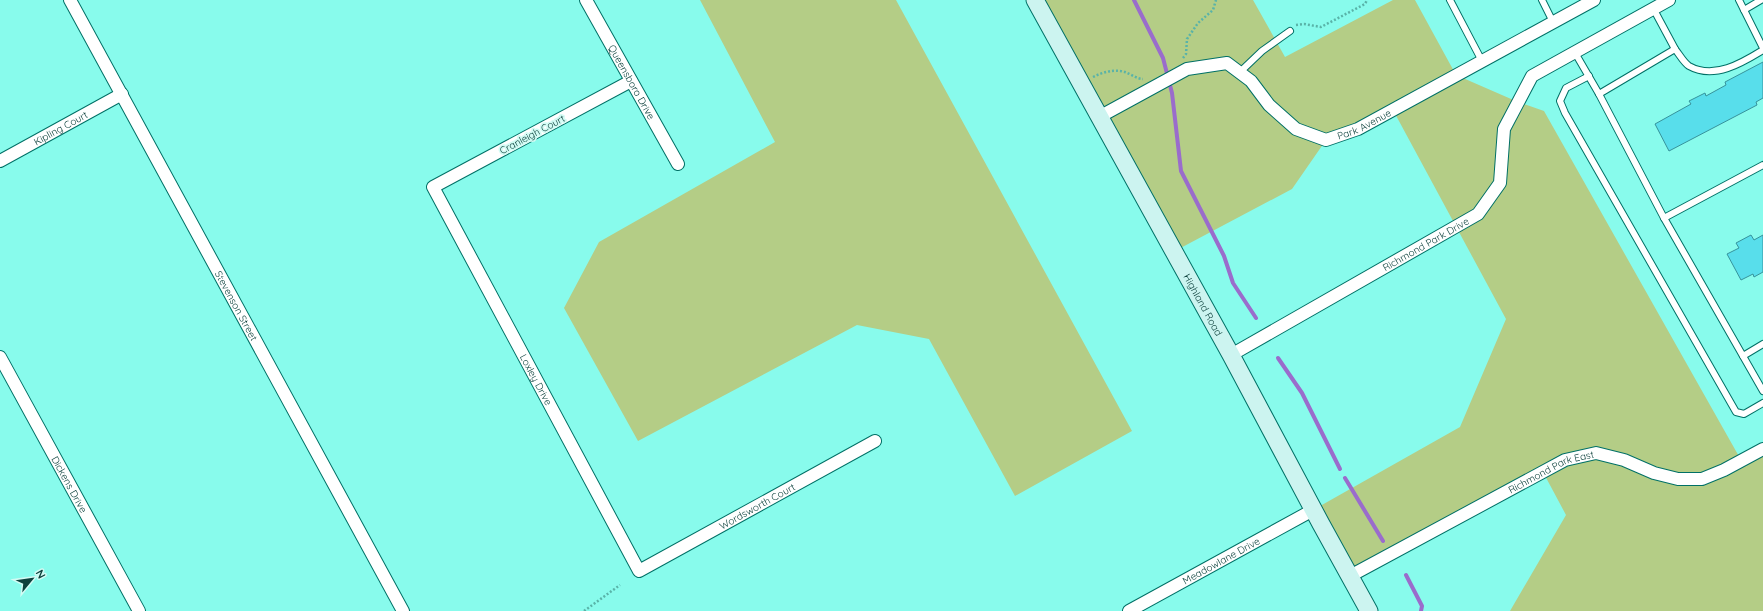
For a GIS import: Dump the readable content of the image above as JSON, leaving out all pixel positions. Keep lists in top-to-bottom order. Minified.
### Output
{"streets":{"street":["Queensboro Drive","Park Avenue","Kipling Court","Cranleigh Court","Richmond Park Drive","Stevenson Street","Highland Road","Loxley Drive","Richmond Park East","Dickens Drive","Wordsworth Court","Meadowlane Drive"]},"crossings":[["Queensboro Drive","Cranleigh Court"],["Park Avenue","Highland Road"],["Kipling Court","Stevenson Street"],["Cranleigh Court","Loxley Drive"],["Richmond Park Drive","Highland Road"],["Highland Road","Richmond Park East"],["Highland Road","Meadowlane Drive"],["Loxley Drive","Wordsworth Court"]],"north":"top right"}
